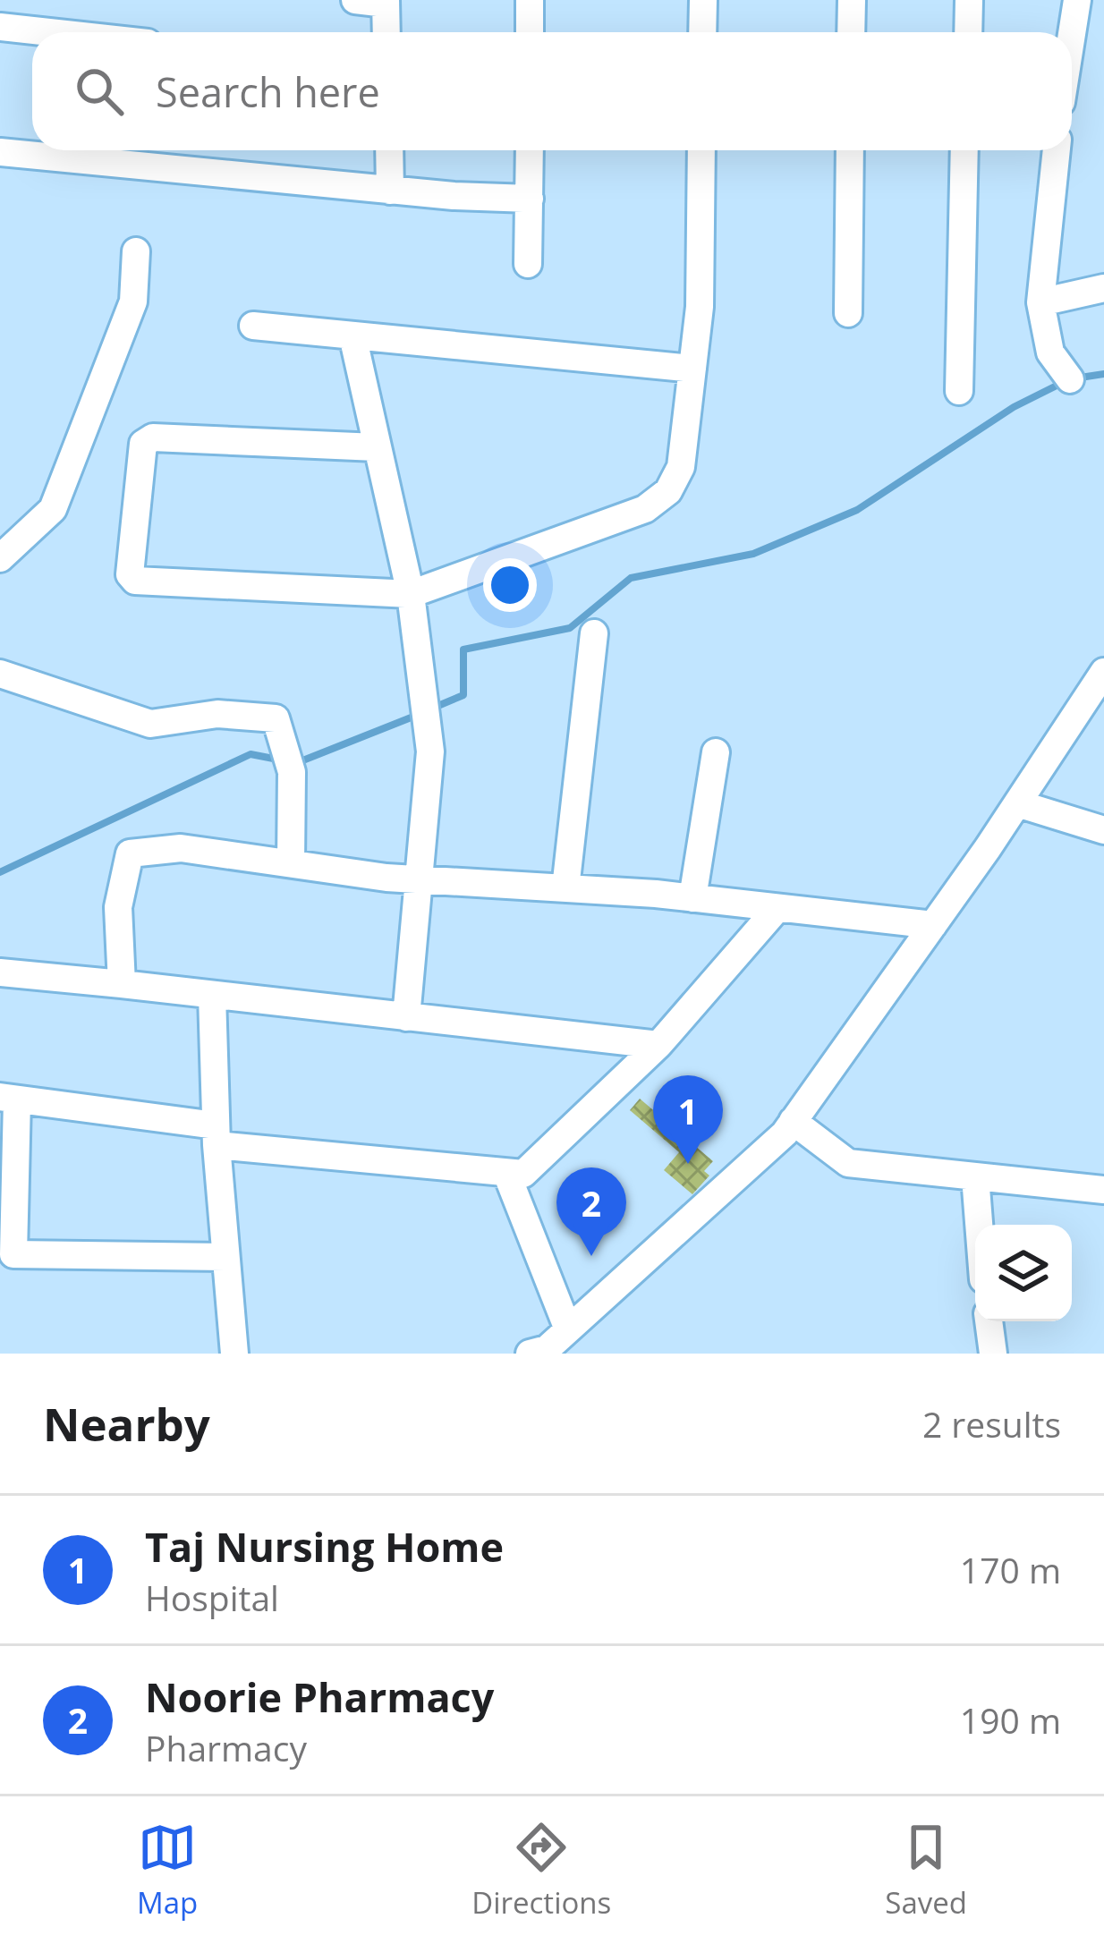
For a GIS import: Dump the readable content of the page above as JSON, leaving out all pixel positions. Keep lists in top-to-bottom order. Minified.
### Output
{"page":{"search":"Search here","pins":["1","2"],"heading":["Nearby","2 results"],"list":[{"mark":"1","name":"Taj Nursing Home","note":"Hospital","value":"170 m"},{"mark":"2","name":"Noorie Pharmacy","note":"Pharmacy","value":"190 m"}],"nav":["Map","Directions","Saved"]}}
